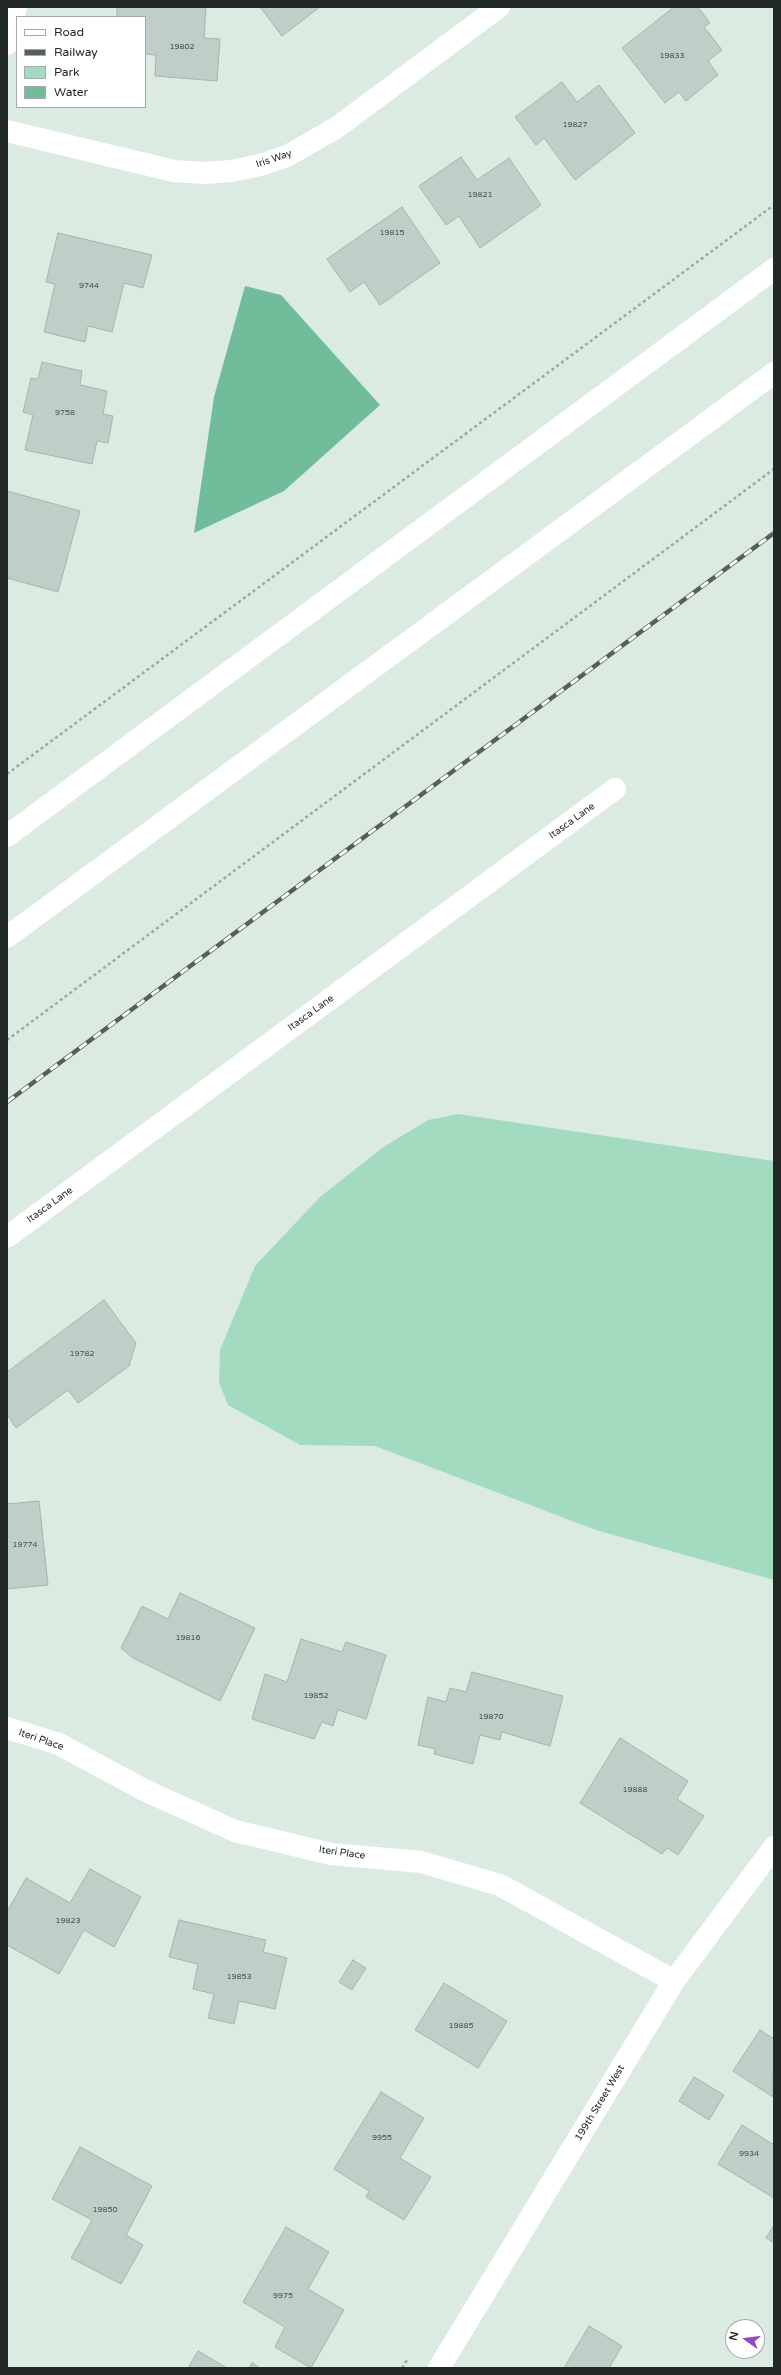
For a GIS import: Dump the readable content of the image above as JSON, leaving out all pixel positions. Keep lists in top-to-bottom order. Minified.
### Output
{"streets":{"street":["Iris Way","Itasca Lane","Iteri Place","199th Street West"]},"crossings":[["Iteri Place","199th Street West"]],"house_numbers":["19802","19833","19827","19821","19815","9744","9758","19782","19774","19816","19852","19870","19888","19823","19853","19885","9955","9934","19850","9975"],"legend":["Road","Railway","Park","Water"],"north":"left"}
